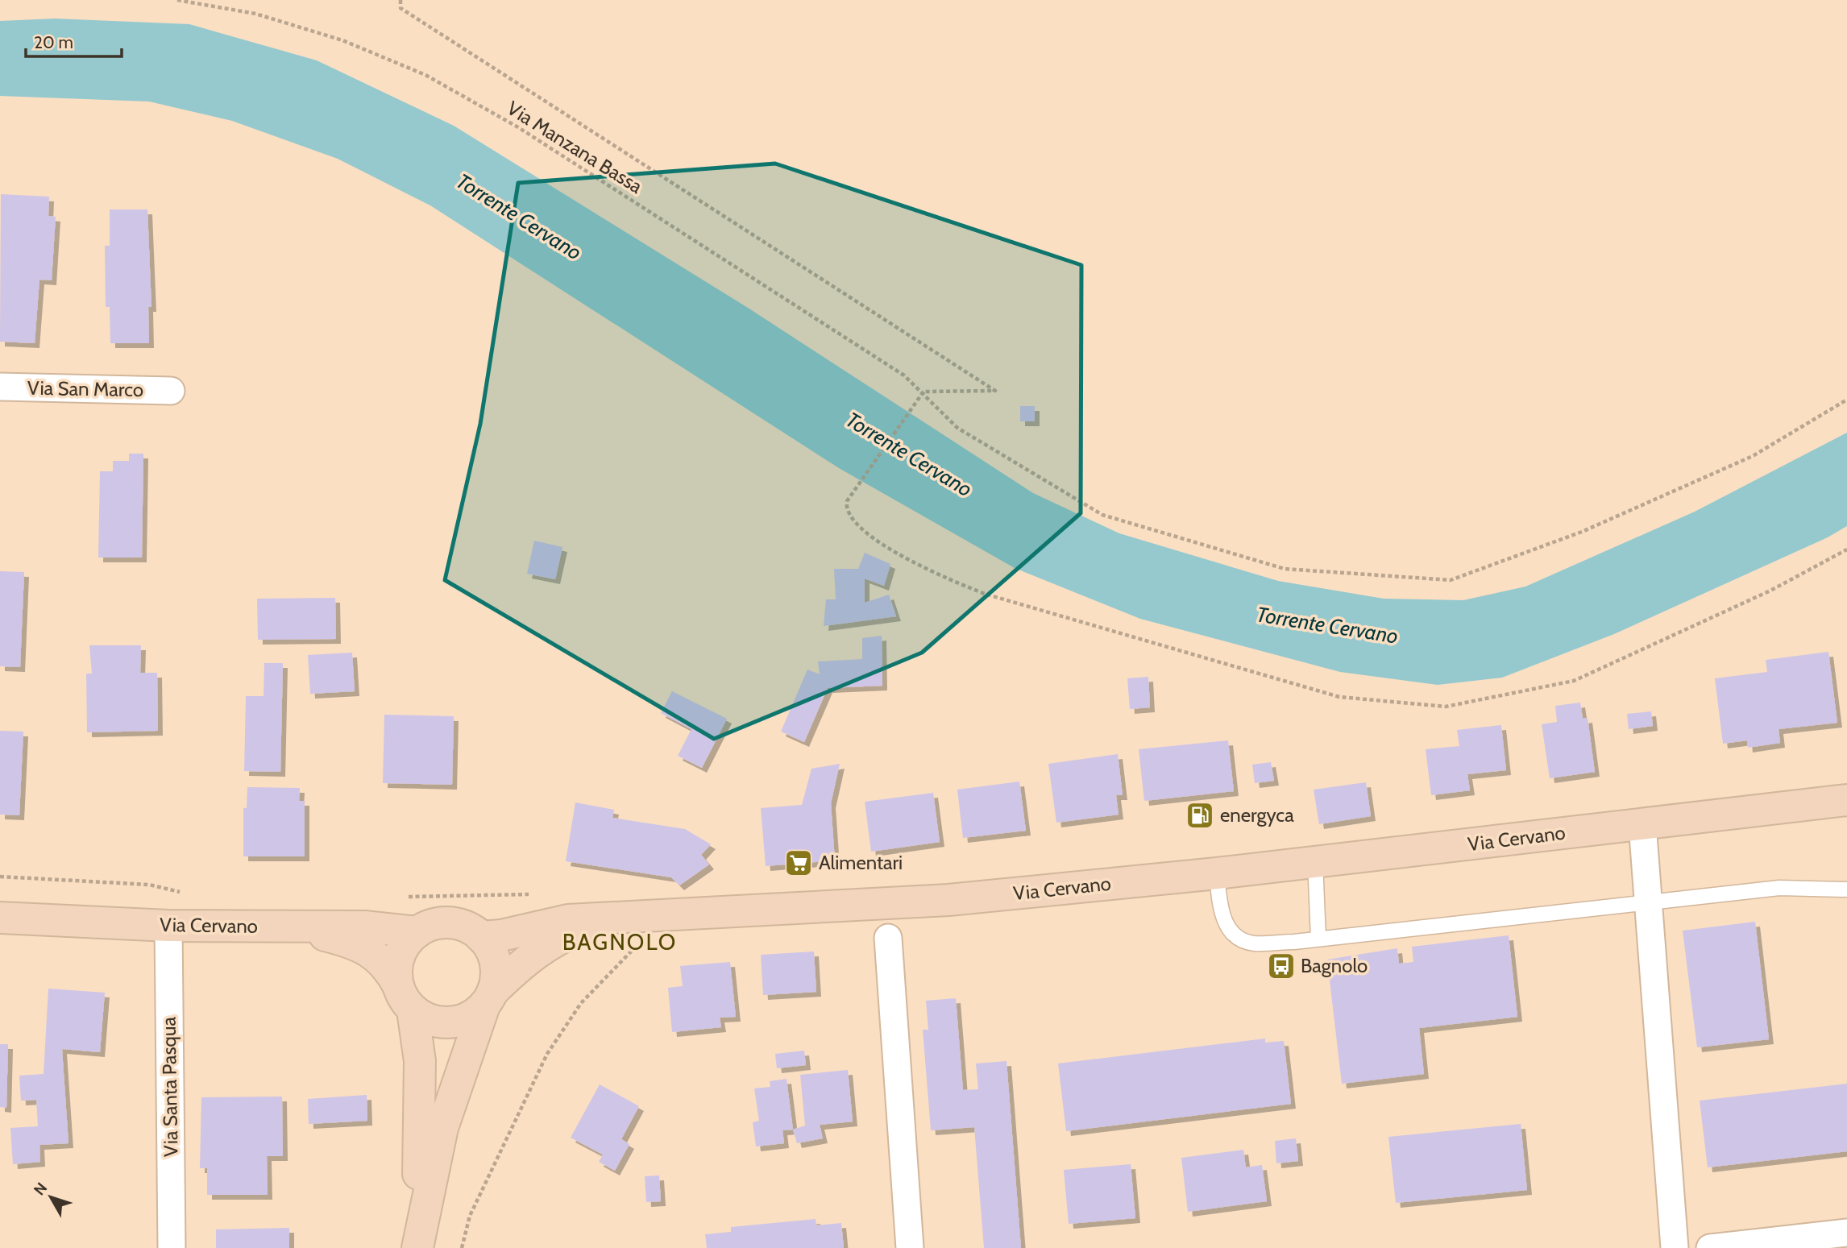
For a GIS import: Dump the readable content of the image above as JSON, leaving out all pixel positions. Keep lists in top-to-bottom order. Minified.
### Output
{"streets":{"main road":["Via Cervano"],"street":["Via San Marco","Via Santa Pasqua"],"path":["Via Manzana Bassa"]},"crossings":[["Via Cervano","Via Santa Pasqua"]],"districts":["BAGNOLO"],"water":["Torrente Cervano"],"places":{"fuel station":["energyca"],"supermarket":["Alimentari"],"bus stop":["Bagnolo"]},"scale_bar":"20 m","north":"top left"}
